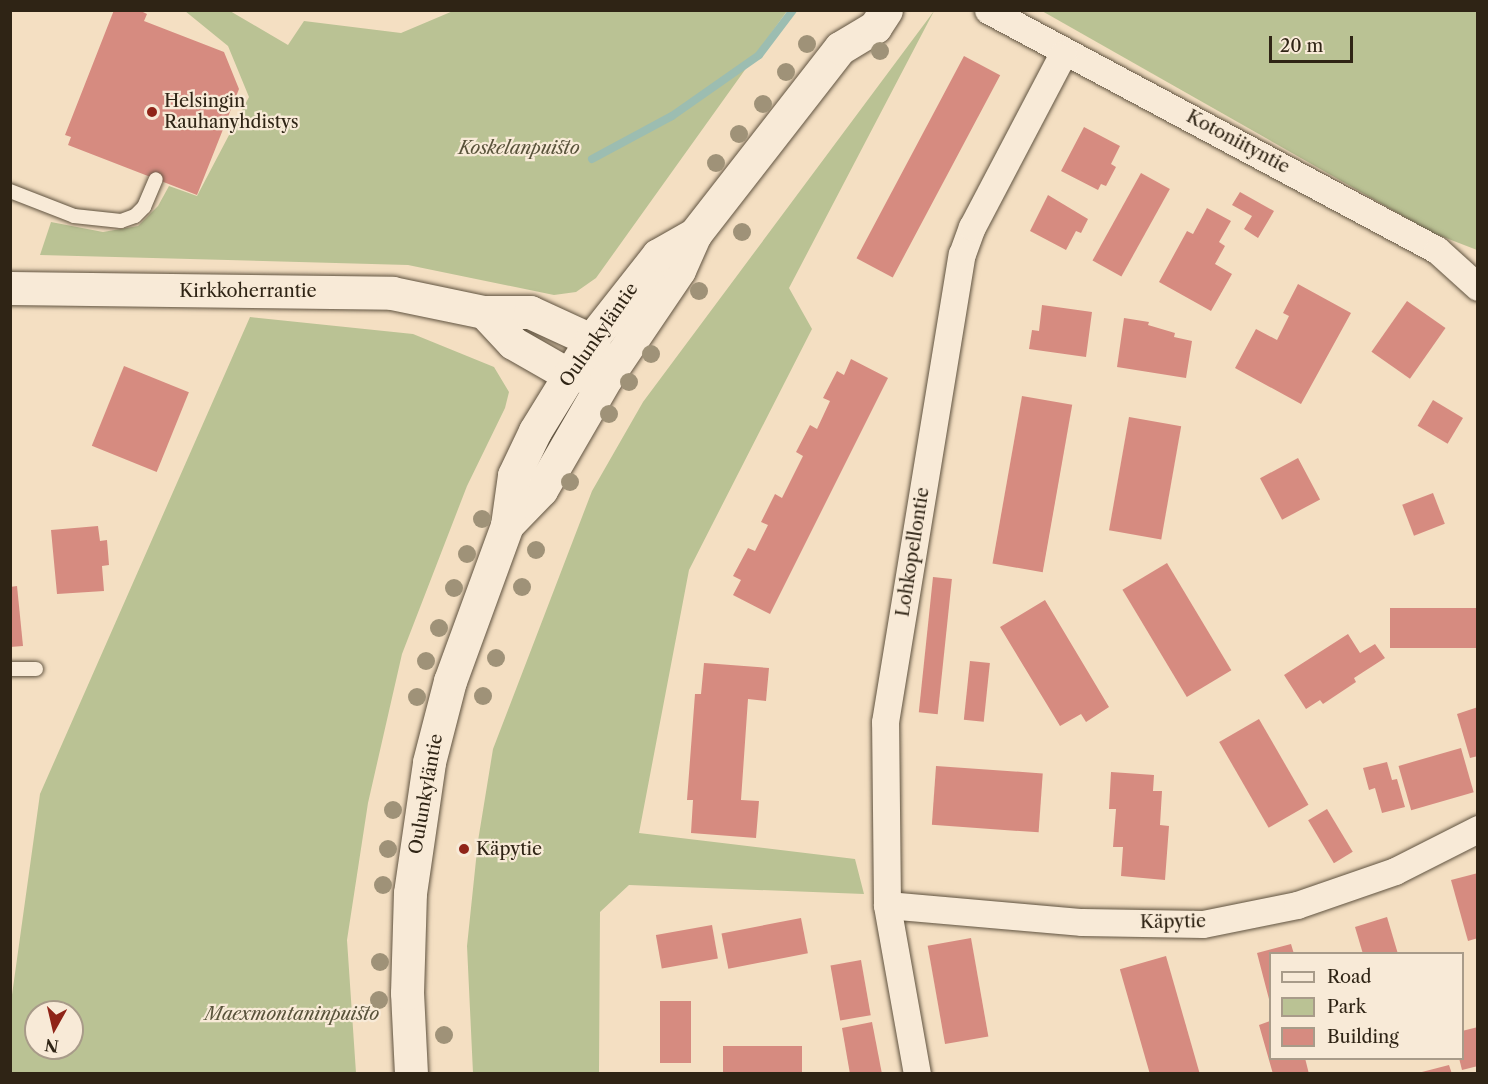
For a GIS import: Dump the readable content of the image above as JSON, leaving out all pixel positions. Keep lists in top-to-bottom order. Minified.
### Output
{"streets":{"main road":["Kirkkoherrantie","Oulunkyläntie"],"street":["Kotoniityntie","Lohkopellontie","Käpytie"]},"crossings":[["Kotoniityntie","Lohkopellontie"],["Kirkkoherrantie","Oulunkyläntie"],["Lohkopellontie","Käpytie"]],"parks":["Koskelanpuisto","Maexmontaninpuisto"],"places":["Helsingin Rauhanyhdistys","Käpytie"],"legend":["Road","Park","Building"],"scale_bar":"20 m","north":"bottom"}
